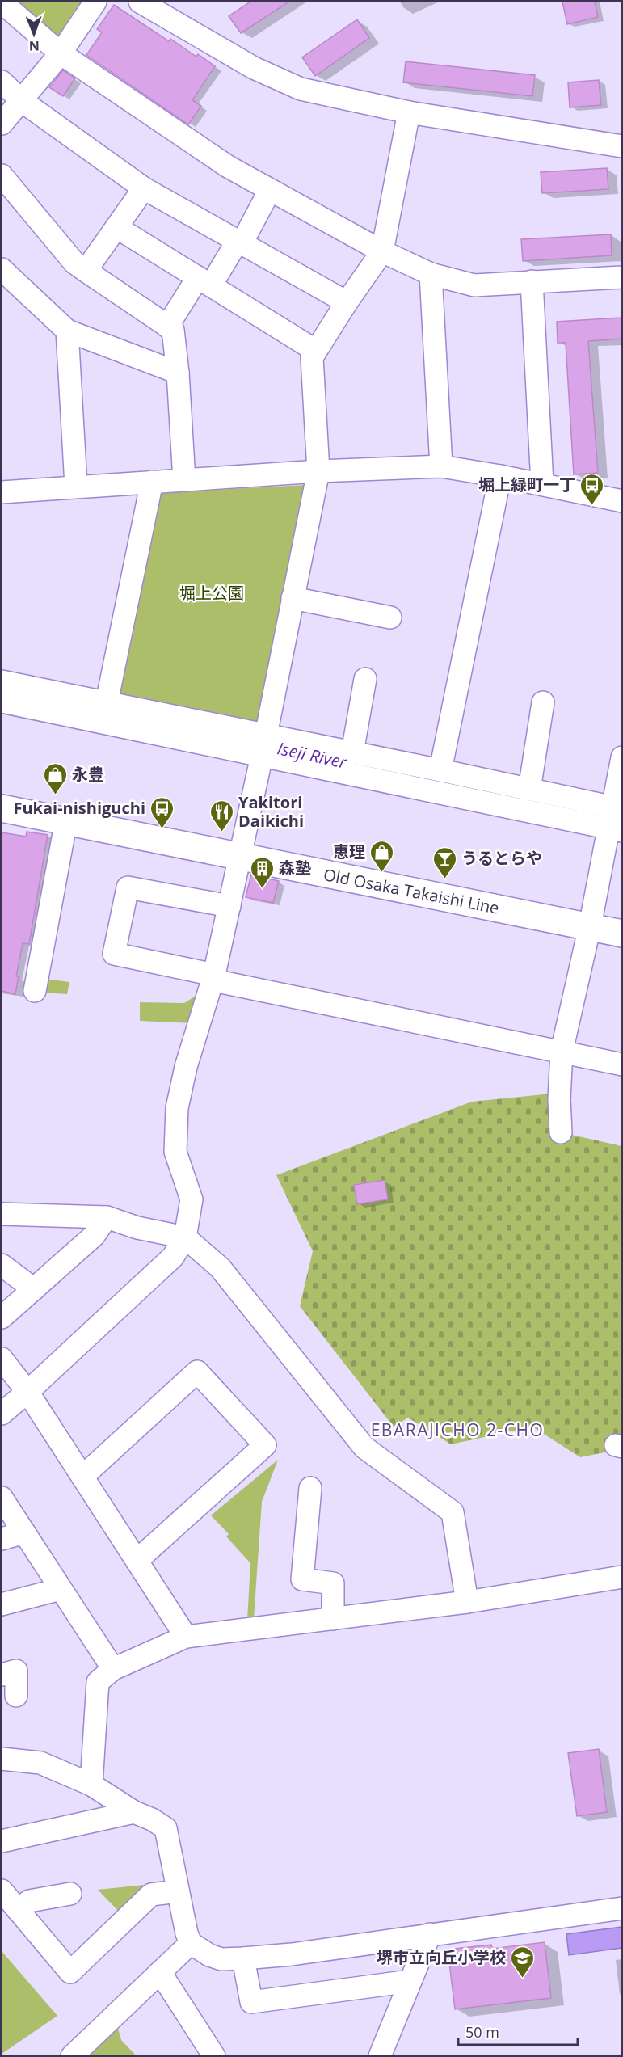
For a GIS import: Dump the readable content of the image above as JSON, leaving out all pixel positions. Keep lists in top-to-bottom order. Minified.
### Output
{"streets":{"main road":["Old Osaka Takaishi Line"]},"districts":["EBARAJICHO 2-CHO"],"water":["Iseji River"],"parks":["堀上公園"],"places":{"bus stop":["堀上緑町一丁","Fukai-nishiguchi"],"shop":["永豊","恵理"],"restaurant":["Yakitori Daikichi"],"bar":["うるとらや"],"building":["森塾"],"school or university":["堺市立向丘小学校"]},"scale_bar":"50 m","north":"bottom"}
